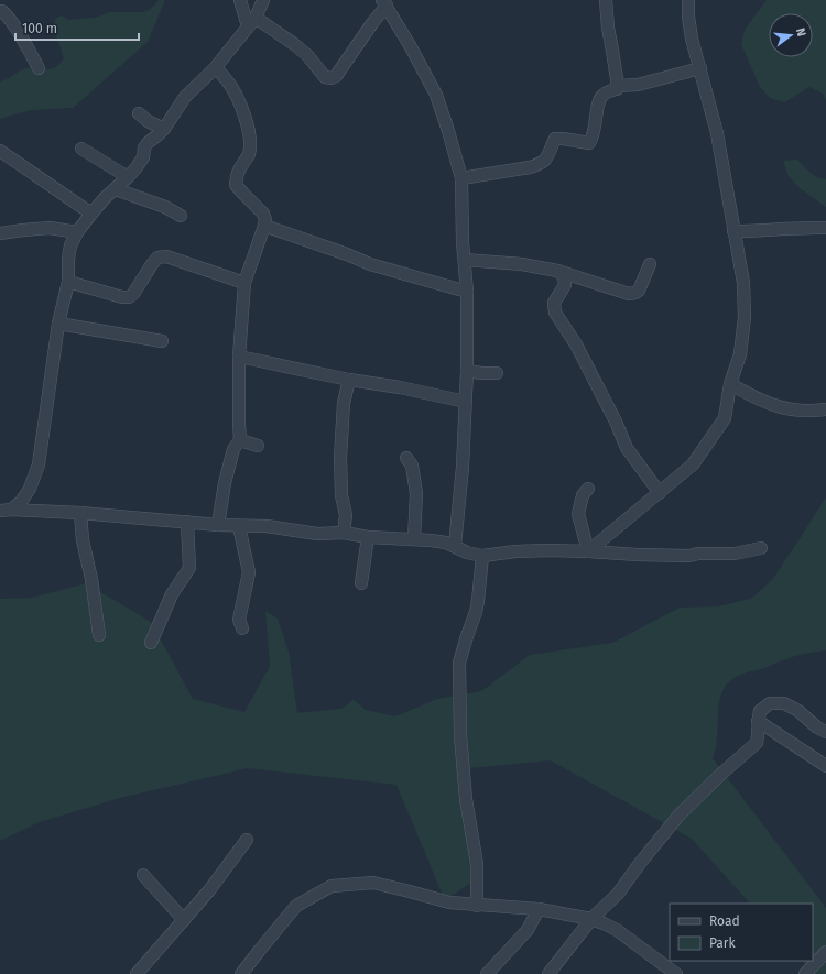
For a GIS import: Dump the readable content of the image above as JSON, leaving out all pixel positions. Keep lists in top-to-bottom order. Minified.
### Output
{"legend":["Road","Park"],"scale_bar":"100 m","north":"right"}
